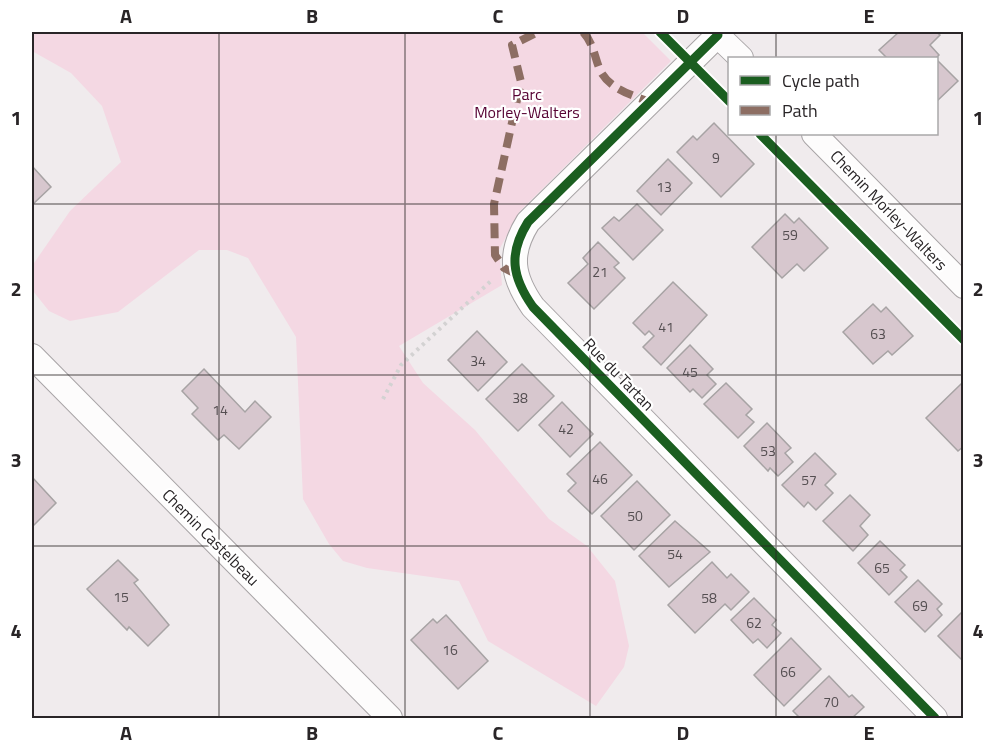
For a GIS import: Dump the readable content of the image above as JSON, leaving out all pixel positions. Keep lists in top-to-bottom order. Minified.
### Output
{"streets":{"street":["Chemin Morley-Walters","Rue du Tartan","Chemin Castelbeau"]},"parks":["Parc Morley-Walters"],"house_numbers":["9","13","59","21","41","63","34","45","38","14","42","53","46","57","50","54","65","15","58","69","62","16","66","70"],"legend":["Cycle path","Path"],"grid":{"columns":["A","B","C","D","E"],"rows":["1","2","3","4"]}}
